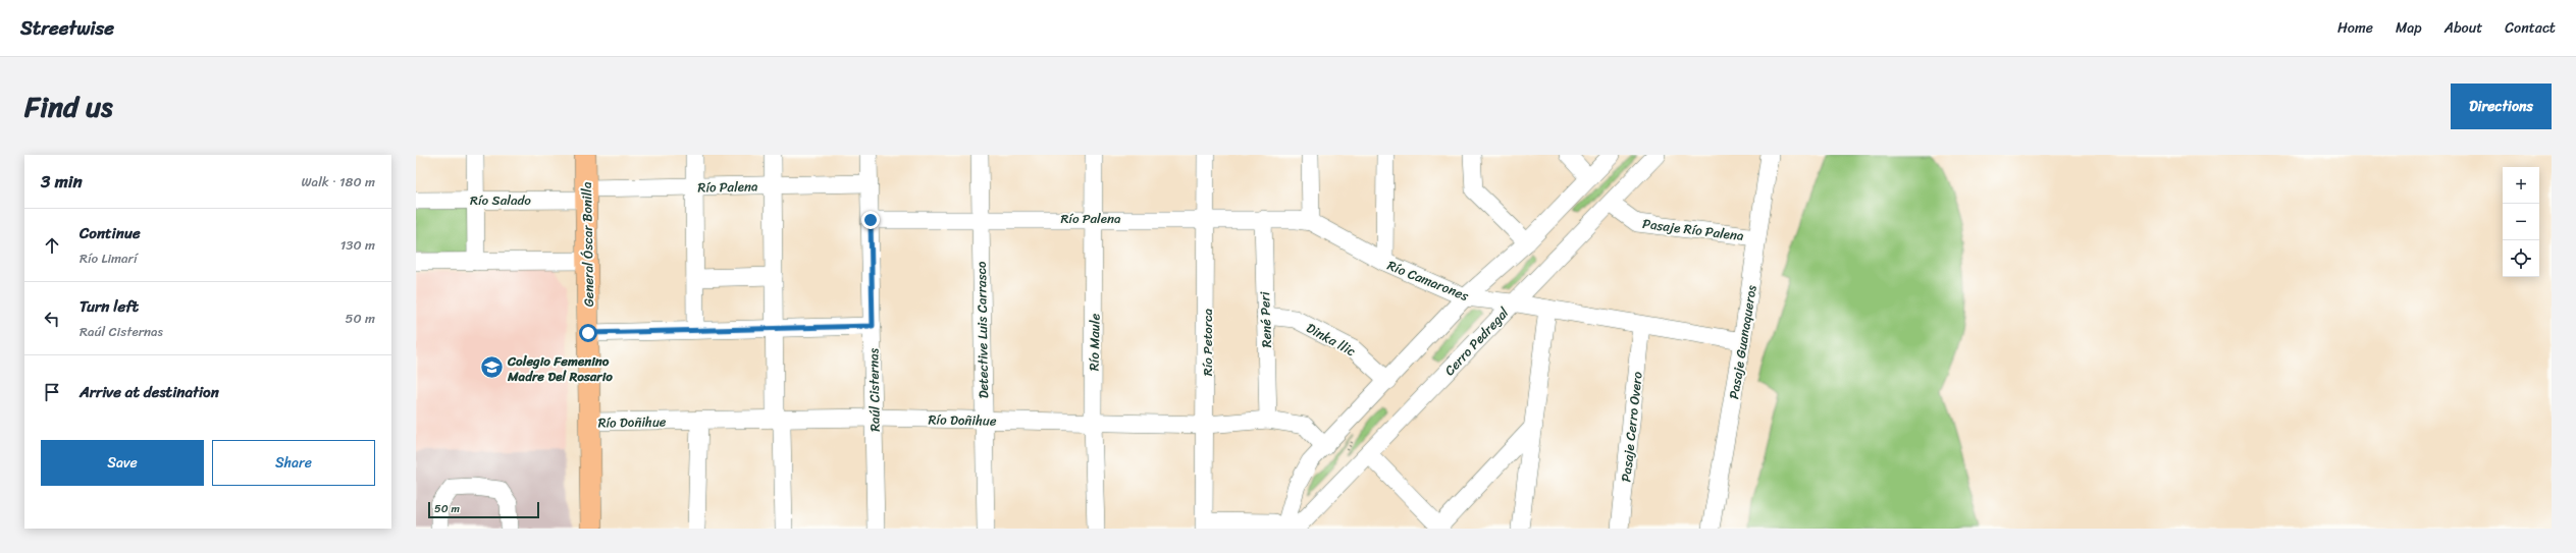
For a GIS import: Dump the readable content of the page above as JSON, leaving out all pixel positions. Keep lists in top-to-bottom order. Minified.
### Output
{"streets":{"main road":["General Óscar Bonilla"],"street":["Río Palena","Río Salado","Pasaje Río Palena","Río Camarones","René Peri","Detective Luis Carrasco","Dinka llic","Cerro Pedregal","Río Maule","Río Petorca","Pasaje Guanaqueros","Raúl Cisternas","Río Doñihue","Pasaje Cerro Overo"]},"crossings":[["Río Palena","Río Salado"],["Río Palena","General Óscar Bonilla"],["Río Palena","Río Camarones"],["Río Palena","René Peri"],["Río Palena","Detective Luis Carrasco"],["Río Palena","Río Maule"],["Río Palena","Río Petorca"],["Río Palena","Raúl Cisternas"],["Río Salado","General Óscar Bonilla"],["Pasaje Río Palena","Cerro Pedregal"],["Pasaje Río Palena","Pasaje Guanaqueros"],["General Óscar Bonilla","Río Doñihue"],["Río Camarones","Cerro Pedregal"],["Río Camarones","Pasaje Guanaqueros"],["Río Camarones","Pasaje Cerro Overo"],["René Peri","Dinka llic"],["René Peri","Río Doñihue"],["Detective Luis Carrasco","Río Doñihue"],["Río Maule","Río Doñihue"],["Río Petorca","Río Doñihue"],["Raúl Cisternas","Río Doñihue"]],"places":{"school or university":["Colegio Femenino Madre Del Rosario"]},"scale_bar":"50 m","page":{"header":"Streetwise","nav":["Home","Map","About","Contact"],"title":"Find us","buttons":["Directions",["Save","Share"]],"heading":["3 min","Walk · 180 m"],"map_buttons":["+","−"],"list":[["Continue","Río Limarí","130 m"],["Turn left","Raúl Cisternas","50 m"],"Arrive at destination"],"scale":"50 m"}}
